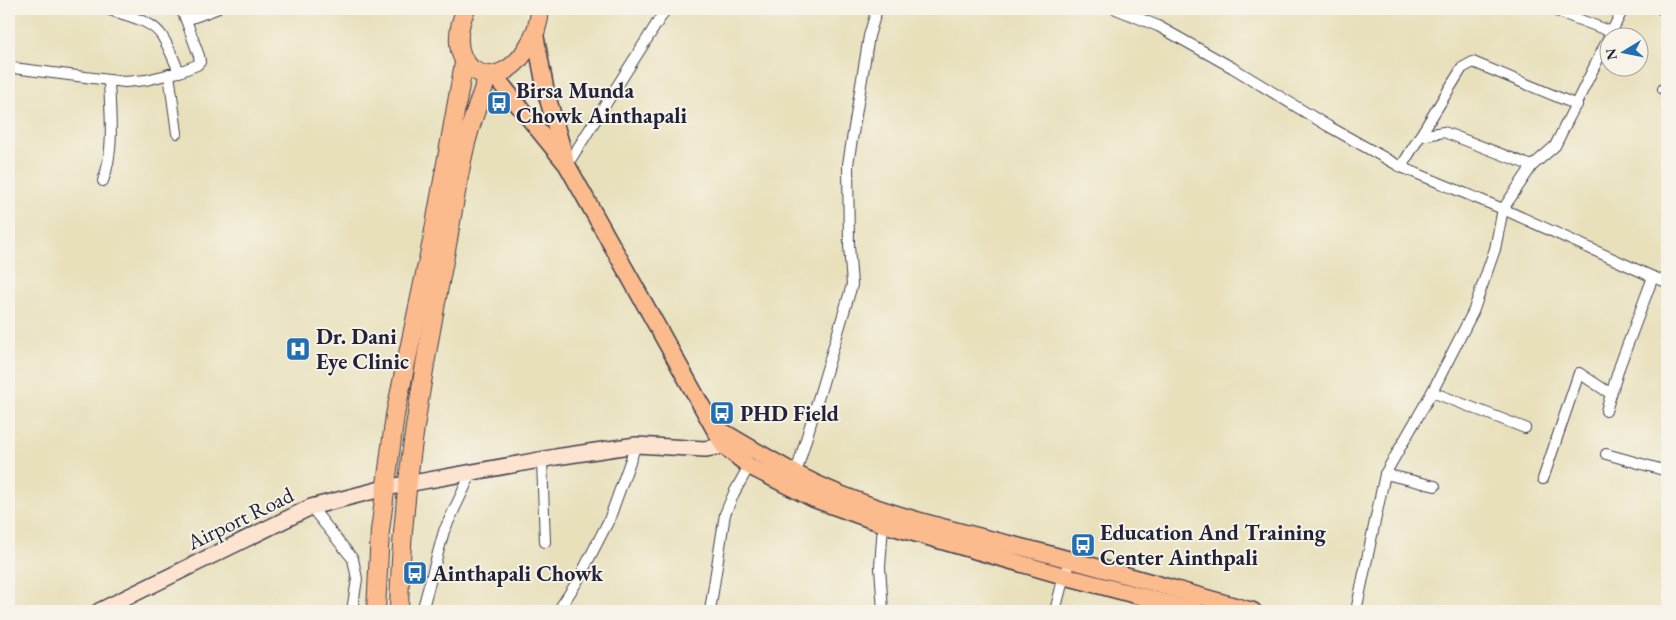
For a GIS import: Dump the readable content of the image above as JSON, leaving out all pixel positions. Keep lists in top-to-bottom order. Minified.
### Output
{"streets":{"main road":["Airport Road"]},"places":{"bus stop":["Birsa Munda Chowk Ainthapali","PHD Field","Education And Training Center Ainthpali","Ainthapali Chowk"],"hospital":["Dr. Dani Eye Clinic"]},"north":"left"}
